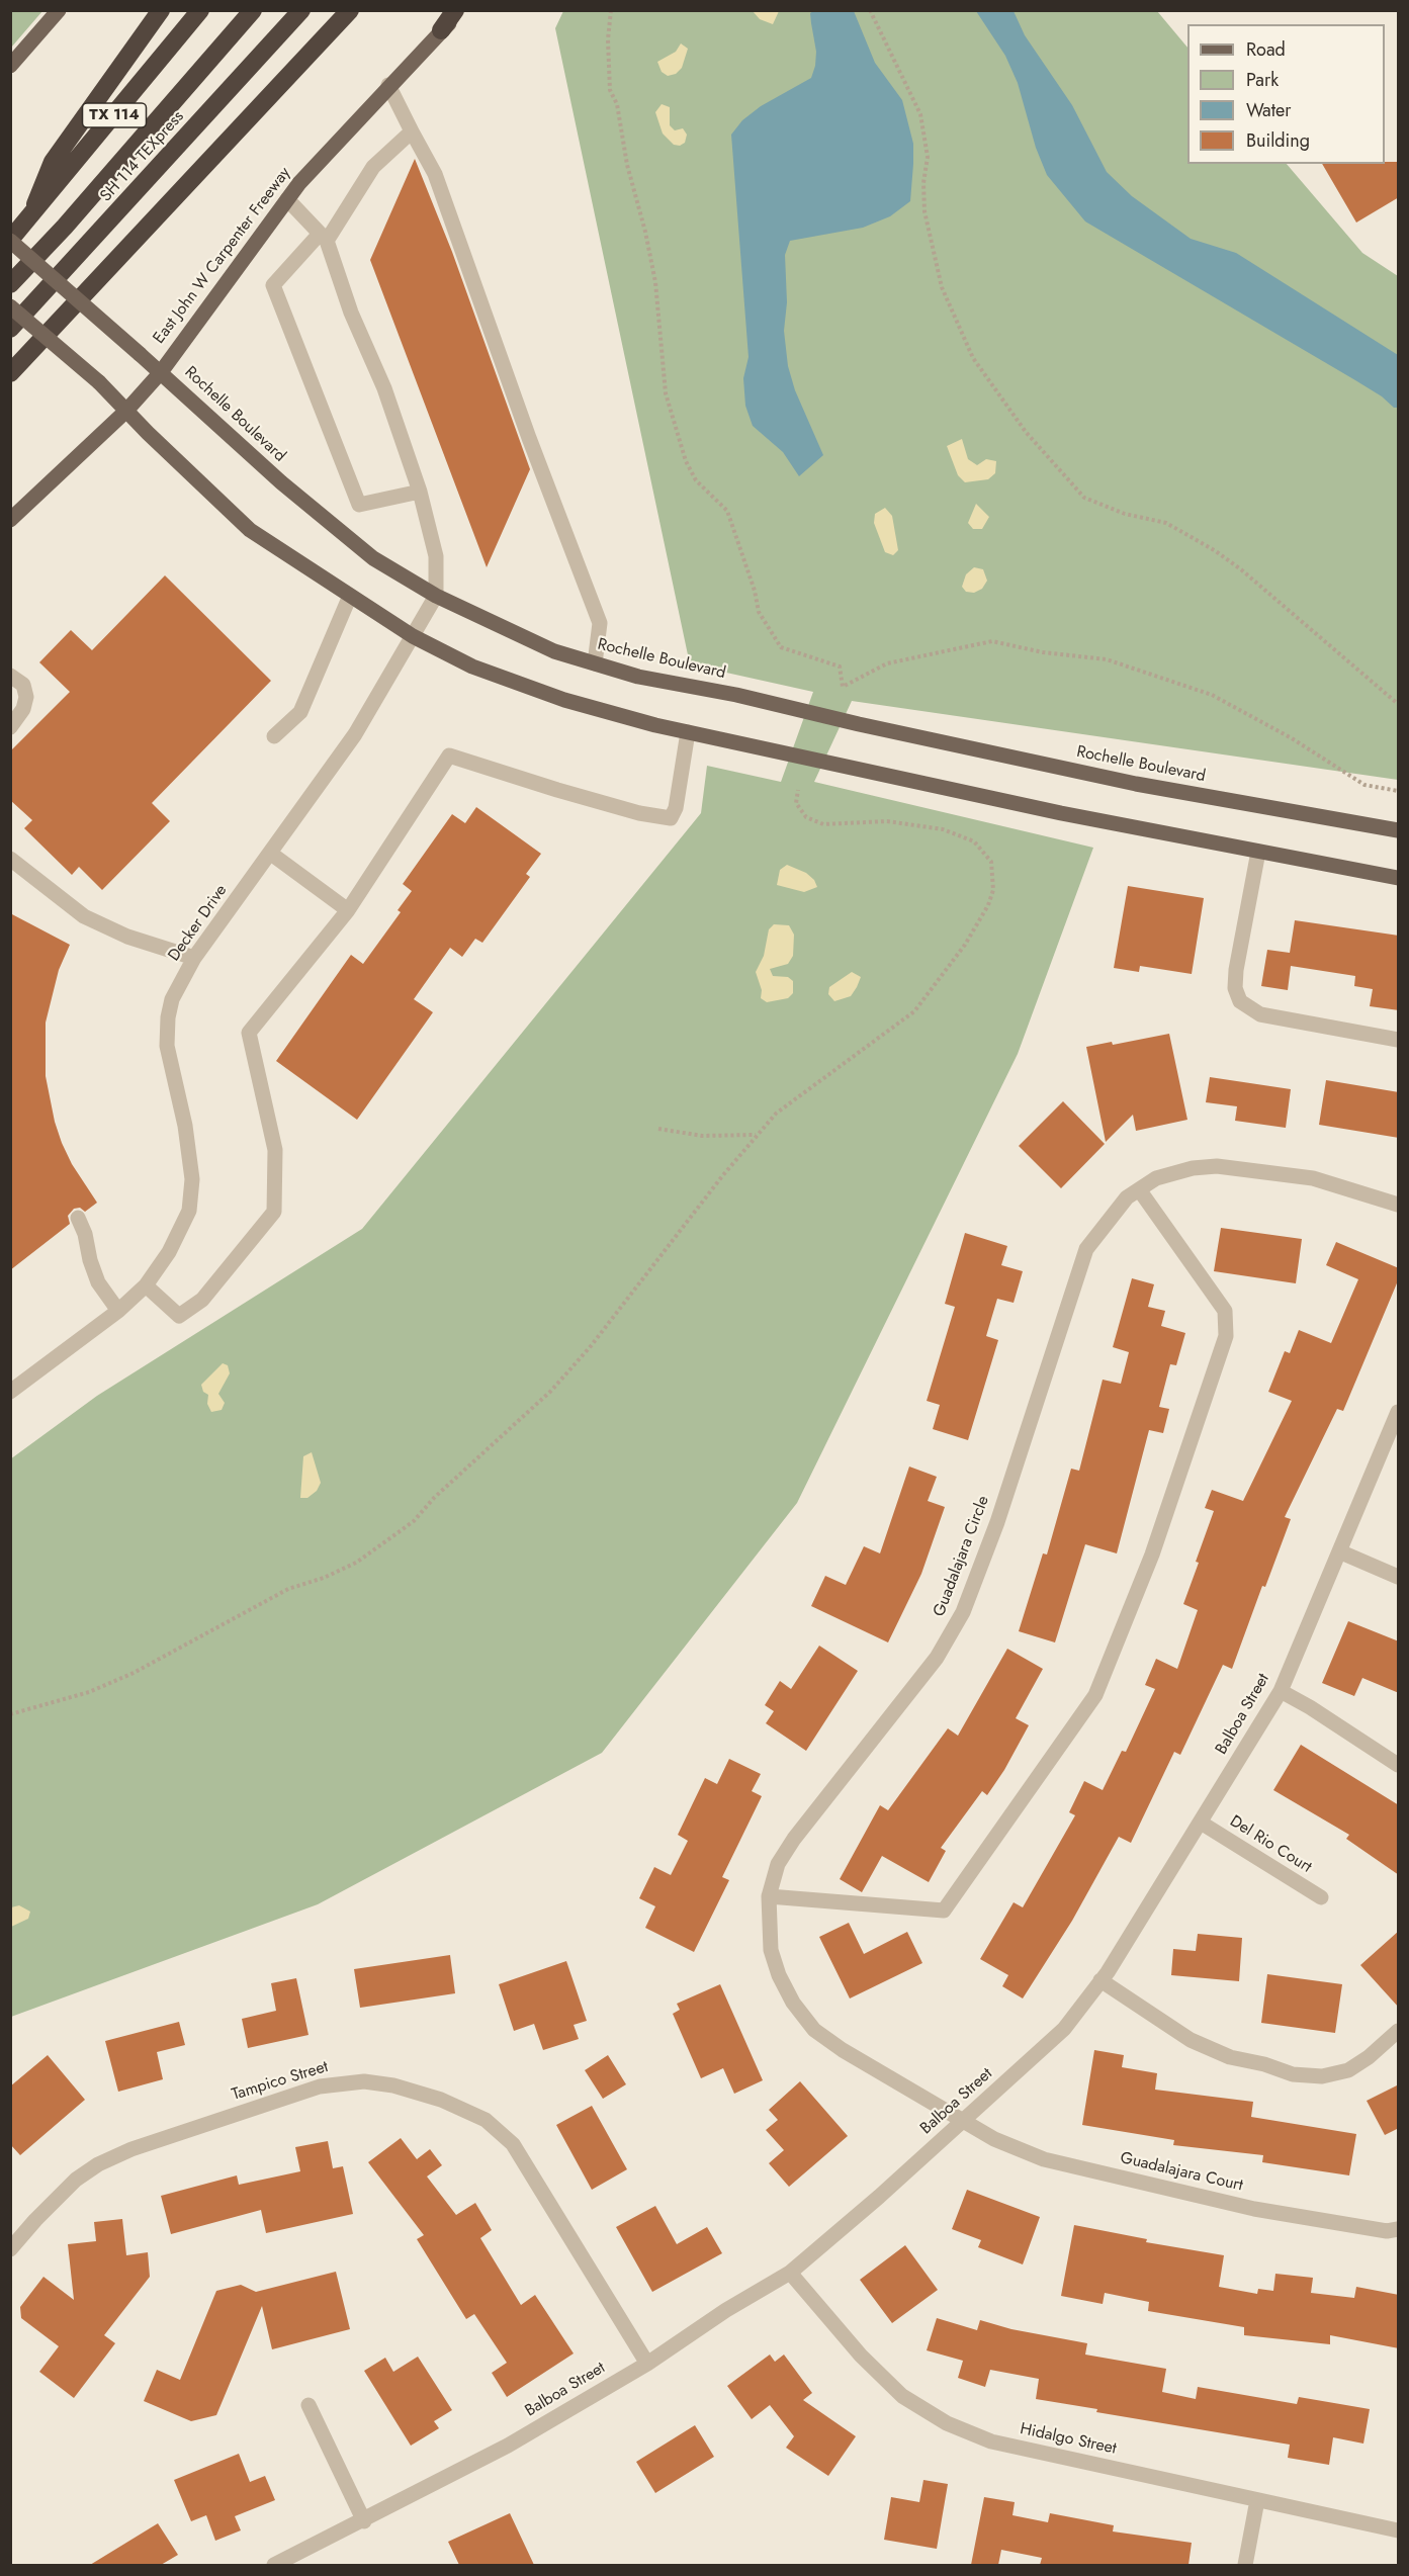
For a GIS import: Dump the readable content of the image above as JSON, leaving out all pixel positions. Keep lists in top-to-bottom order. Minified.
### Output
{"streets":{"highway":["TX 114","SH 114 TEXpress"],"main road":["East John W Carpenter Freeway","Rochelle Boulevard"],"street":["Decker Drive","Guadalajara Circle","Balboa Street","Del Rio Court","Tampico Street","Guadalajara Court","Hidalgo Street"]},"crossings":[["TX 114","Rochelle Boulevard"],["East John W Carpenter Freeway","Rochelle Boulevard"],["Rochelle Boulevard","Decker Drive"],["Guadalajara Circle","Balboa Street"],["Guadalajara Circle","Guadalajara Court"],["Balboa Street","Del Rio Court"],["Balboa Street","Tampico Street"],["Balboa Street","Guadalajara Court"],["Balboa Street","Hidalgo Street"]],"legend":["Road","Park","Water","Building"]}
